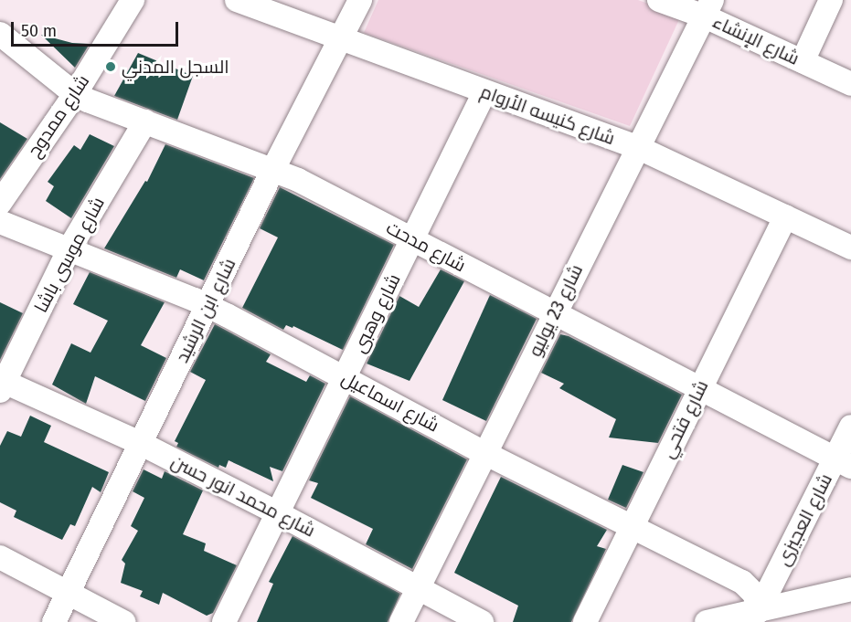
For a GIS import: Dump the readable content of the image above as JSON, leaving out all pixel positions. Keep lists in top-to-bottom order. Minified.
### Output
{"streets":{"street":["شارع الإنشاء","شارع كنيسه الأروام","شارع ممدوح","شارع مدحت","شارع موسى باشا","شارع ابن الرشيد","شارع 23 يوليو","شارع وهبى","شارع اسماعيل","شارع فتحي","شارع محمد انور حسن","شارع العجيزى"]},"crossings":[["شارع الإنشاء","شارع 23 يوليو"],["شارع كنيسه الأروام","شارع ابن الرشيد"],["شارع كنيسه الأروام","شارع 23 يوليو"],["شارع كنيسه الأروام","شارع وهبى"],["شارع كنيسه الأروام","شارع فتحي"],["شارع ممدوح","شارع مدحت"],["شارع مدحت","شارع موسى باشا"],["شارع مدحت","شارع ابن الرشيد"],["شارع مدحت","شارع 23 يوليو"],["شارع مدحت","شارع وهبى"],["شارع مدحت","شارع فتحي"],["شارع مدحت","شارع العجيزى"],["شارع موسى باشا","شارع اسماعيل"],["شارع موسى باشا","شارع محمد انور حسن"],["شارع ابن الرشيد","شارع اسماعيل"],["شارع ابن الرشيد","شارع محمد انور حسن"],["شارع 23 يوليو","شارع اسماعيل"],["شارع 23 يوليو","شارع محمد انور حسن"],["شارع وهبى","شارع اسماعيل"],["شارع وهبى","شارع محمد انور حسن"],["شارع اسماعيل","شارع فتحي"],["شارع اسماعيل","شارع العجيزى"]],"places":["السجل المدني"],"scale_bar":"50 m"}
